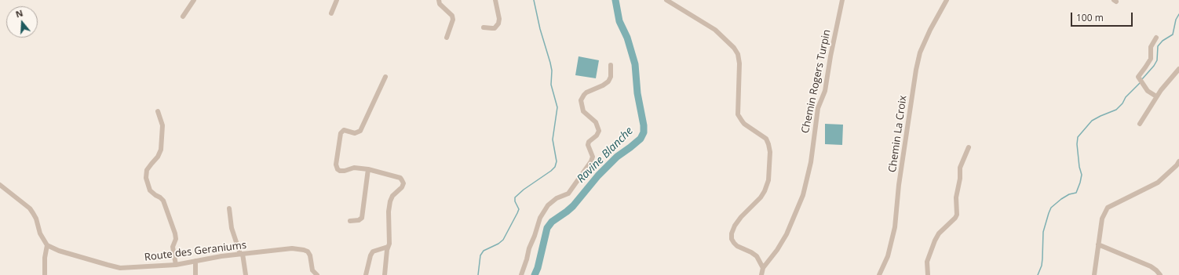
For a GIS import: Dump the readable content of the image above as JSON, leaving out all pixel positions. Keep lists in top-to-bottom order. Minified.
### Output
{"streets":{"street":["Chemin Rogers Turpin","Chemin La Croix","Route des Geraniums"]},"water":["Ravine Blanche"],"scale_bar":"100 m","north":"top"}
